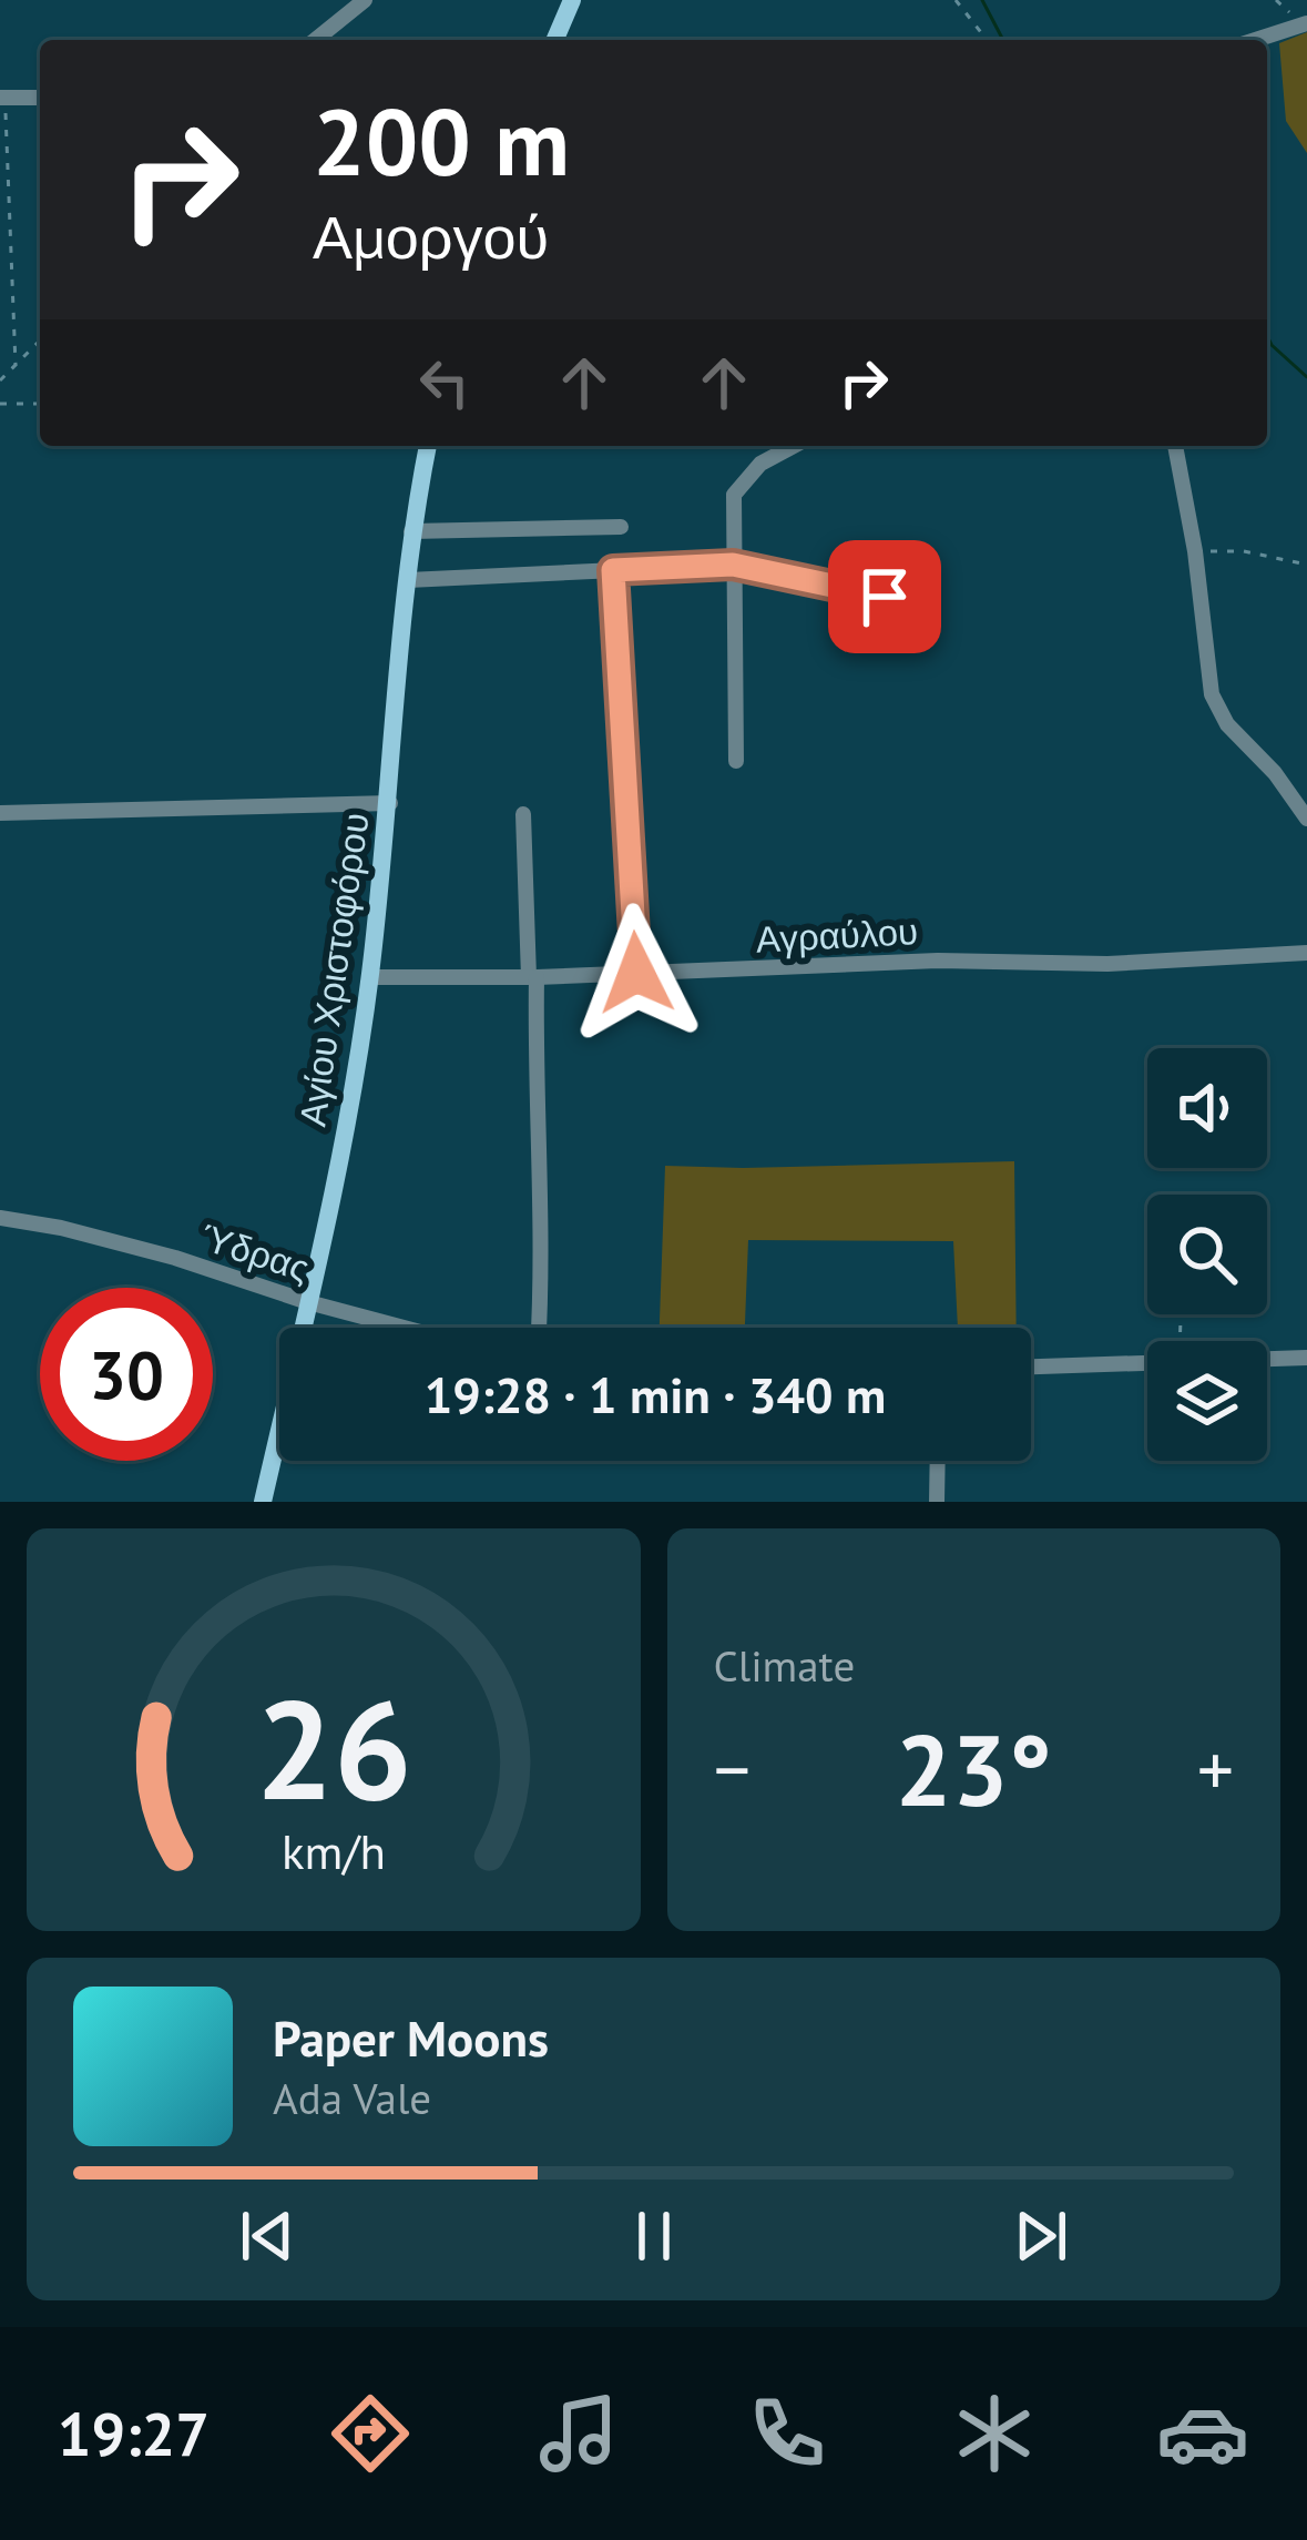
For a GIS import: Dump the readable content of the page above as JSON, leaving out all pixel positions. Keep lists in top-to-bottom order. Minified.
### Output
{"streets":{"main road":["Αγίου Χριστοφόρου"],"street":["Αγραύλου","Ύδρας"]},"crossings":[["Αγραύλου","Αγίου Χριστοφόρου"],["Αγίου Χριστοφόρου","Ύδρας"]],"page":{"turn":["200 m","Αμοργού"],"limit":"30","trip":"19:28 · 1 min · 340 m","tile":"Climate","heat":["−","23°","+"],"song":["Paper Moons","Ada Vale"],"tabs":"19:27","gauge":["26","km/h"]}}
